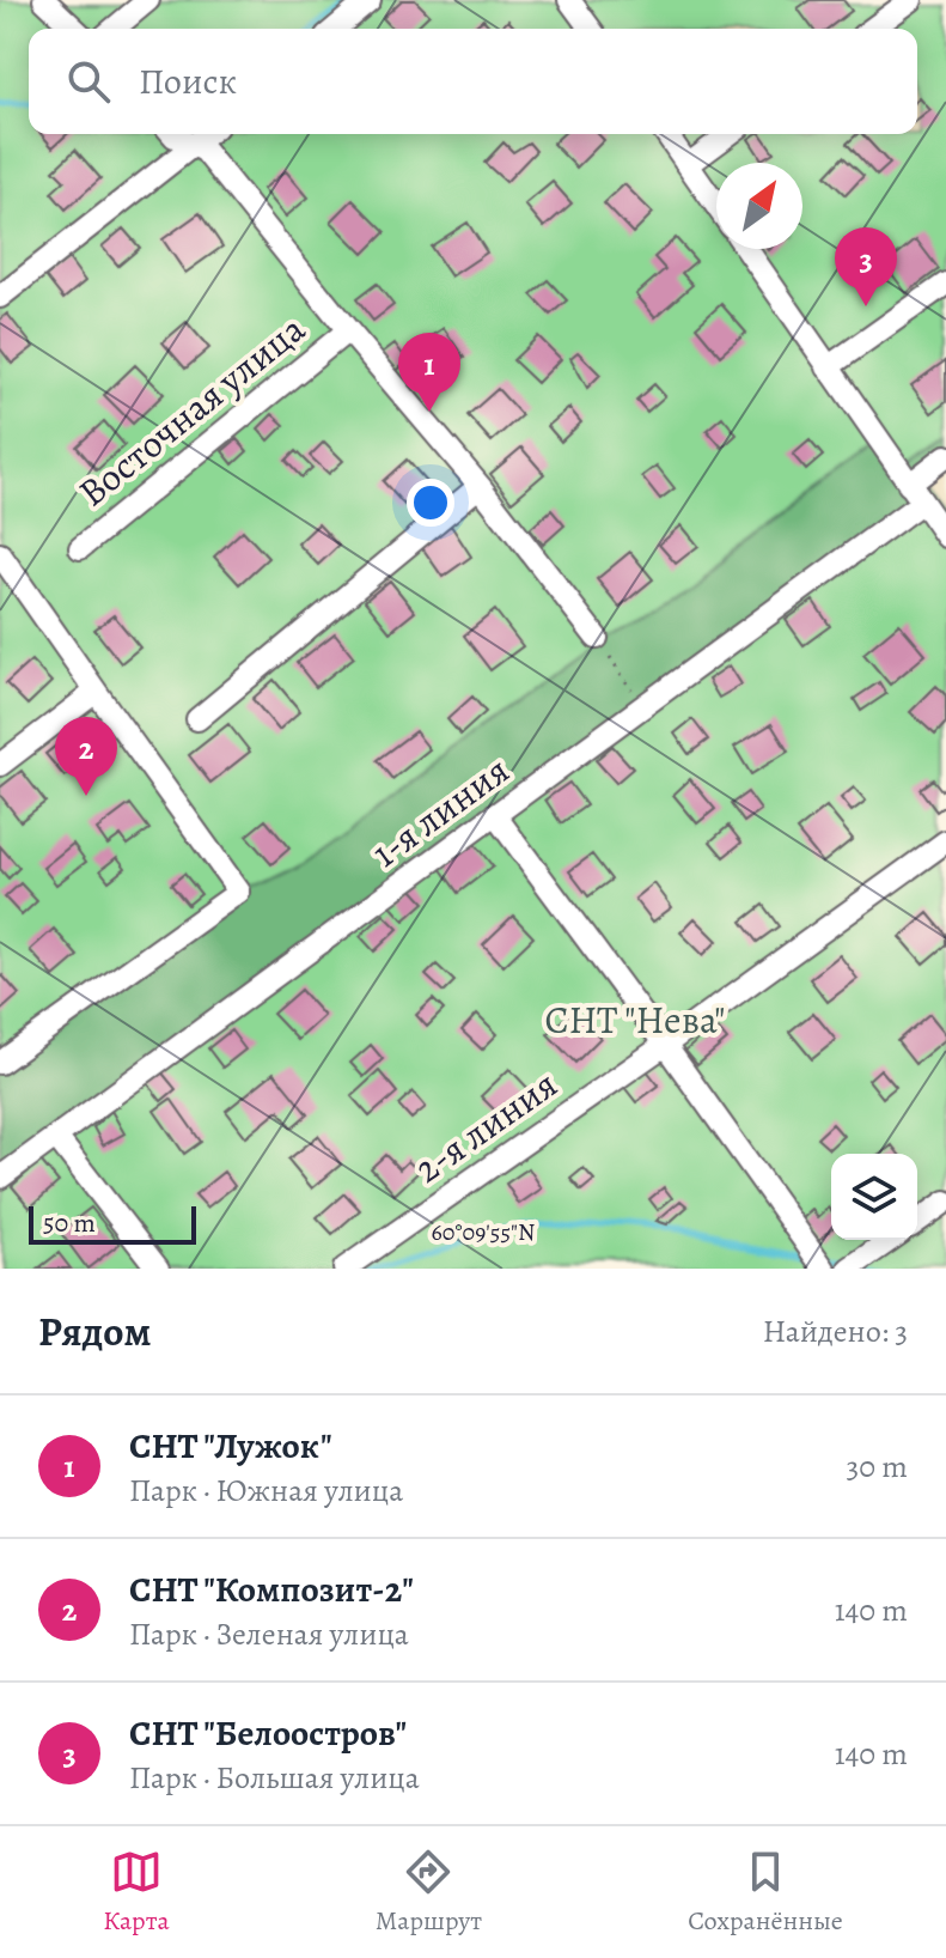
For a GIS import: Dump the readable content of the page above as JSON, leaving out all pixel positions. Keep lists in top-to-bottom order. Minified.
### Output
{"streets":{"street":["Восточная улица","1-я линия","2-я линия"]},"parks":["СНТ \"Нева\""],"scale_bar":"50 m","north":"top right","page":{"search":"Поиск","pins":["3","1","2"],"scale":"50 m","heading":["Рядом","Найдено: 3"],"list":[{"mark":"1","name":"СНТ \"Лужок\"","note":"Парк · Южная улица","value":"30 m"},{"mark":"2","name":"СНТ \"Композит-2\"","note":"Парк · Зеленая улица","value":"140 m"},{"mark":"3","name":"СНТ \"Белоостров\"","note":"Парк · Большая улица","value":"140 m"}],"nav":["Карта","Маршрут","Сохранённые"]},"coordinates":["60°09'55\"N"]}
